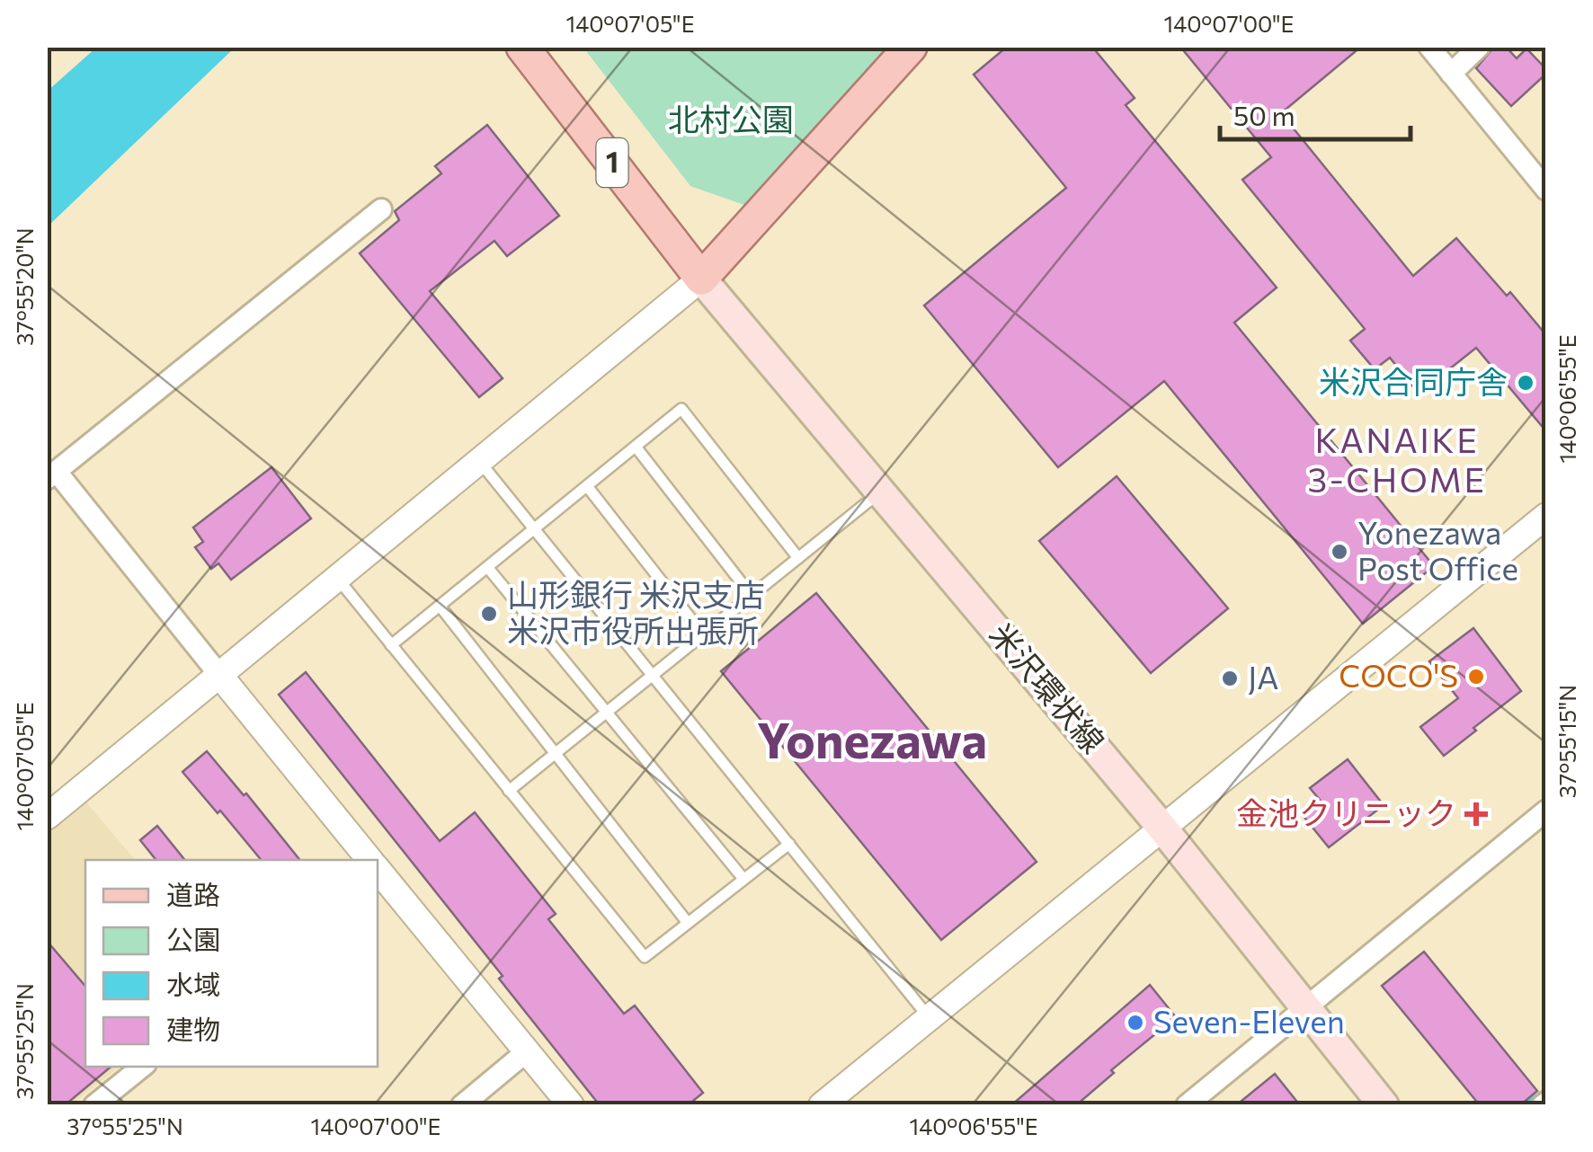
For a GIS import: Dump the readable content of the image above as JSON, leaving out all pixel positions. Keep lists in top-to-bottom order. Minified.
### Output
{"streets":{"main road":["1","米沢環状線"]},"crossings":[["1","米沢環状線"]],"districts":["KANAIKE 3-CHOME","Yonezawa"],"parks":["北村公園"],"places":{"other":["米沢合同庁舎","Yonezawa Post Office","山形銀行 米沢支店 米沢市役所出張所","COCO'S","JA","Seven-Eleven"],"health":["金池クリニック"]},"legend":["道路","公園","水域","建物"],"scale_bar":"50 m","coordinates":["140°07'05\"E","140°07'00\"E","37°55'20\"N","140°06'55\"E","37°55'15\"N","37°55'25\"N"]}
